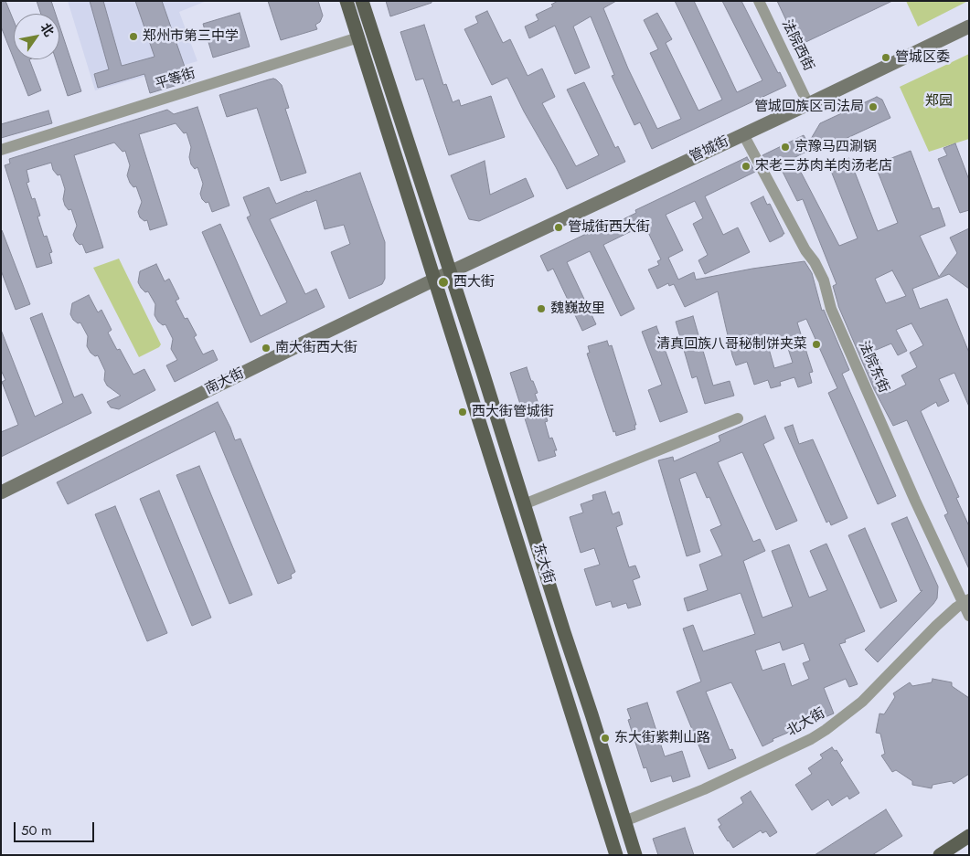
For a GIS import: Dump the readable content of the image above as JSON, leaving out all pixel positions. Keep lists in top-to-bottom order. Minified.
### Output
{"streets":{"main road":["东大街"],"street":["法院西街","平等街","管城街","法院东街","南大街","北大街"]},"crossings":[["法院西街","管城街"],["管城街","法院东街"],["管城街","南大街"],["管城街","东大街"],["法院东街","北大街"],["南大街","东大街"],["东大街","北大街"]],"parks":["郑园"],"places":["郑州市第三中学","管城区委","管城回族区司法局","京豫马四涮锅","宋老三苏肉羊肉汤老店","管城街西大街","西大街","魏巍故里","清真回族八哥秘制饼夹菜","南大街西大街","西大街管城街","东大街紫荆山路"],"scale_bar":"50 m","north":"top right"}
